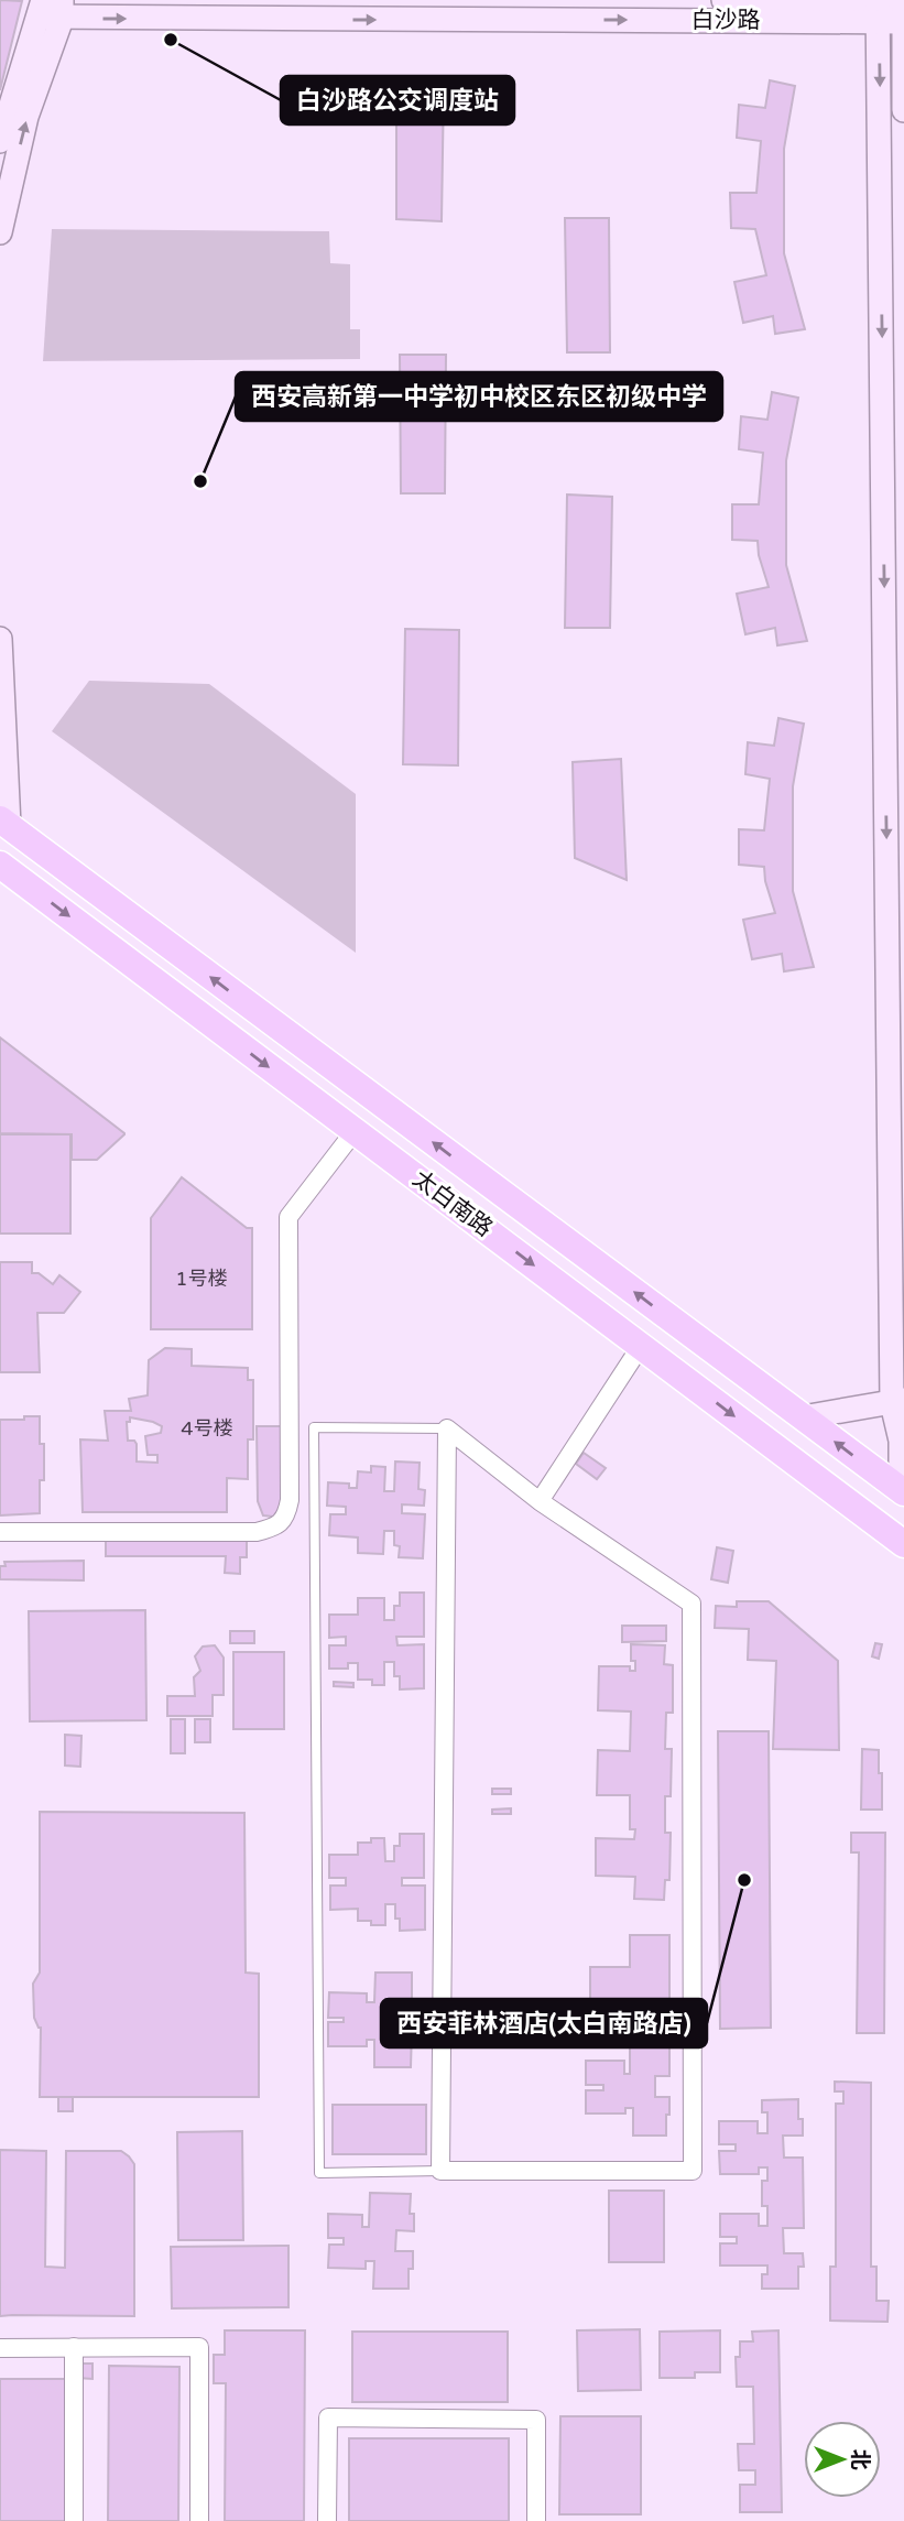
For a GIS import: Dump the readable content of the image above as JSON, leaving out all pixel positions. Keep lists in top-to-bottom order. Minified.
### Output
{"streets":{"main road":["白沙路","太白南路"]},"one_way":["白沙路"],"places":["白沙路公交调度站","西安高新第一中学初中校区东区初级中学","西安菲林酒店(太白南路店)"],"house_numbers":["1号楼","4号楼"],"north":"right"}
